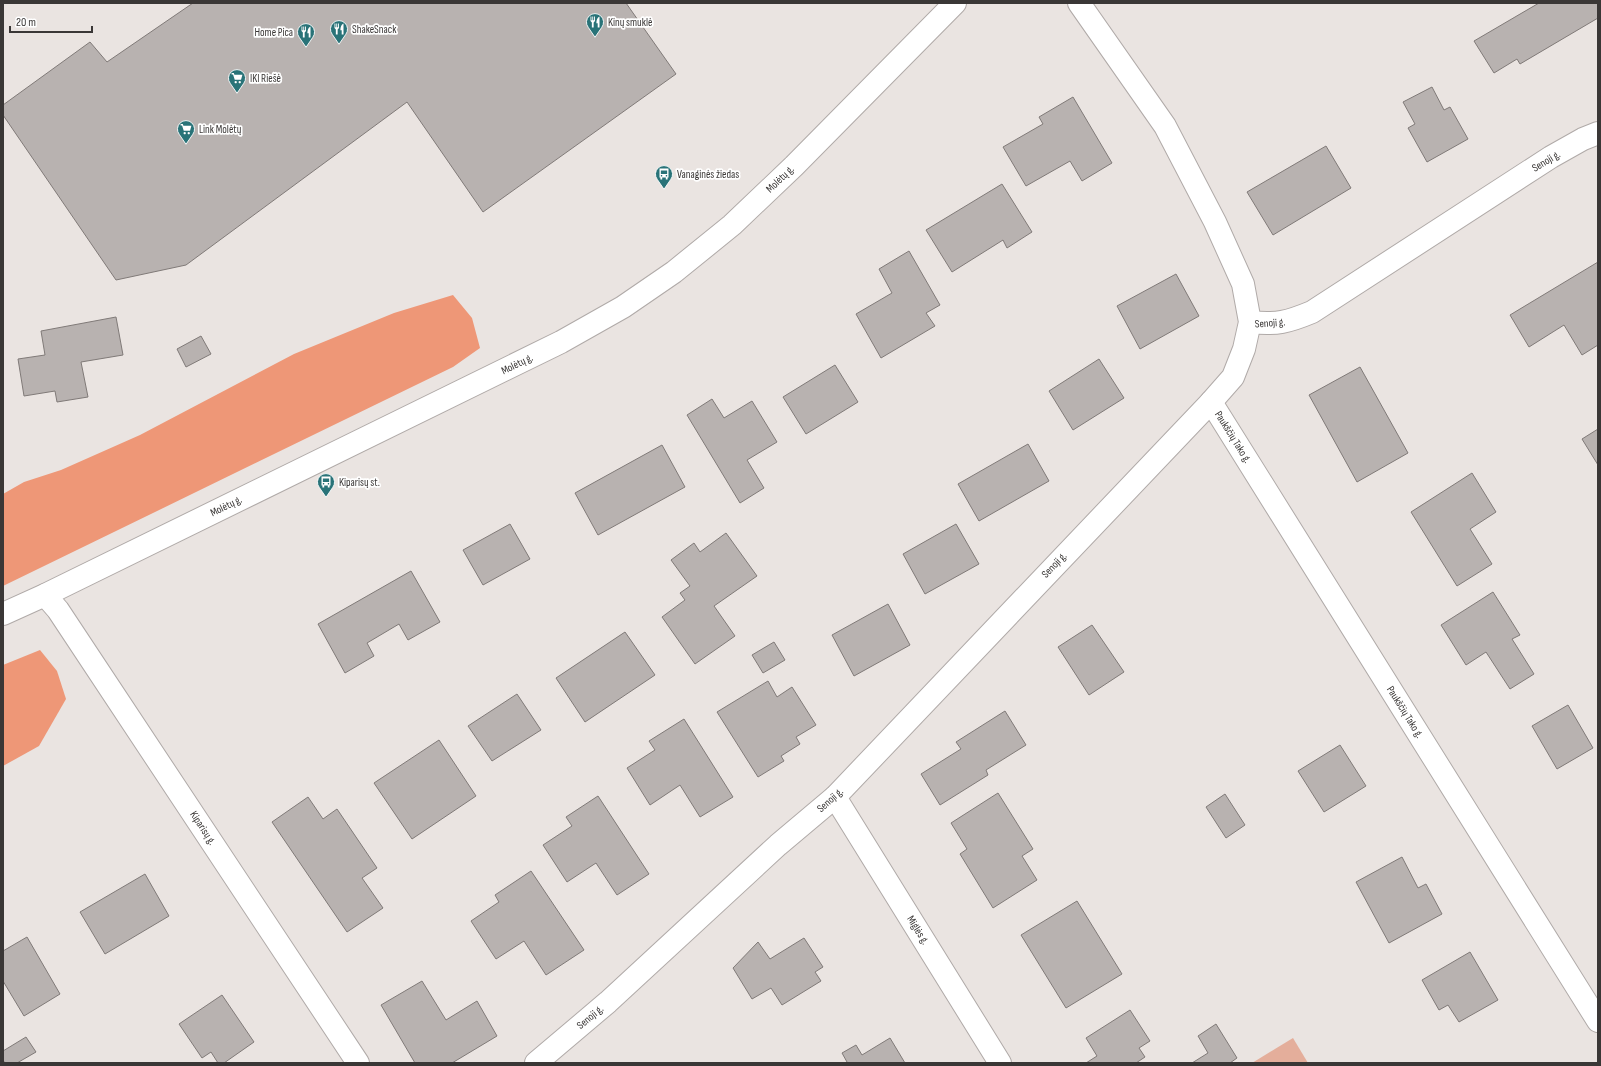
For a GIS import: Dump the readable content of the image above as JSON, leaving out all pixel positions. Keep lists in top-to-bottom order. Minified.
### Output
{"streets":{"street":["Senoji g.","Molėtų g.","Paukščių Tako g.","Kiparisų g.","Miglės g."]},"crossings":[["Senoji g.","Paukščių Tako g."],["Senoji g.","Miglės g."],["Molėtų g.","Kiparisų g."]],"places":{"restaurant":["Kinų smuklė","ShakeSnack","Home Pica"],"supermarket":["IKI Riešė","Link Molėtų"],"bus stop":["Vanaginės žiedas","Kiparisų st."]},"scale_bar":"20 m"}
